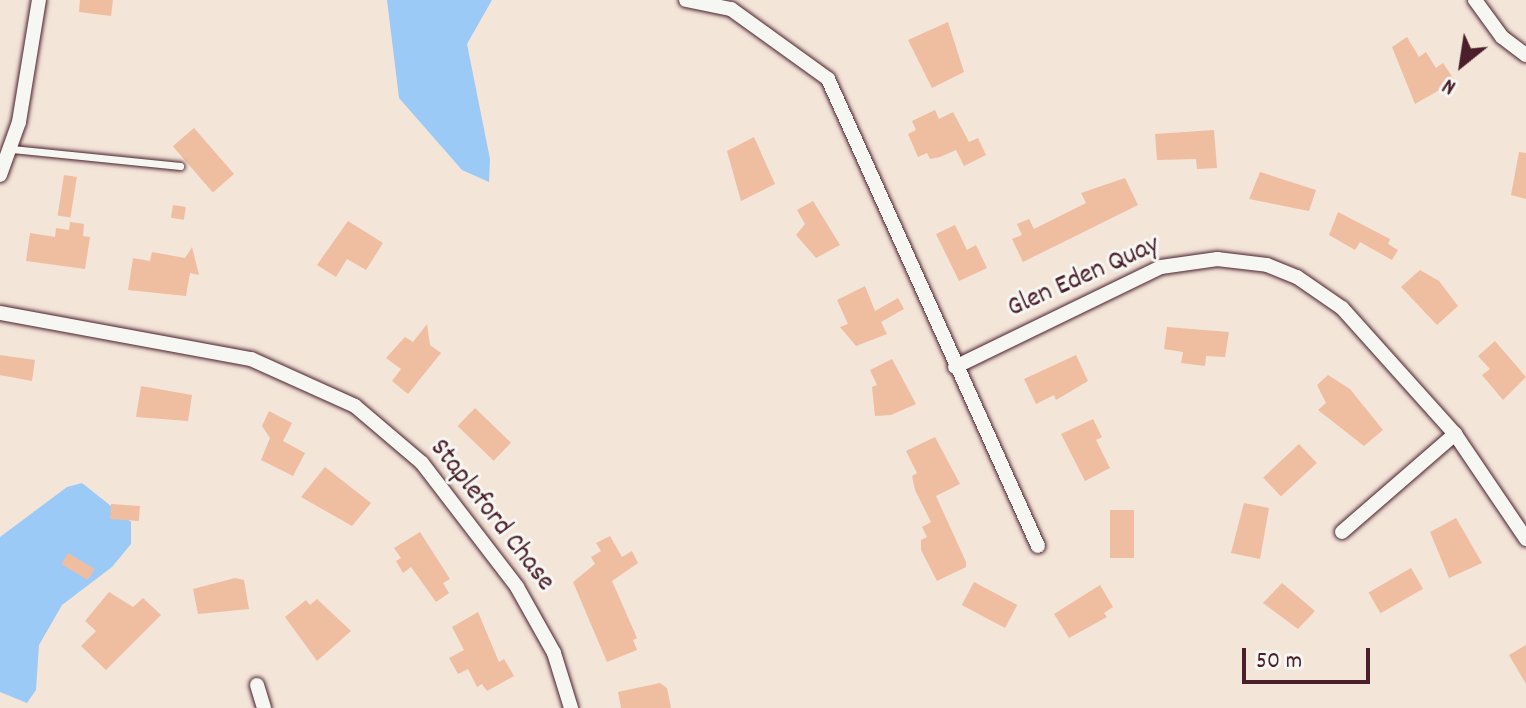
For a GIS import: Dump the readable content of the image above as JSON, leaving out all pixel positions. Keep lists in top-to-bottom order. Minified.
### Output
{"streets":{"street":["Glen Eden Quay","Stapleford Chase"]},"scale_bar":"50 m","north":"bottom left"}
